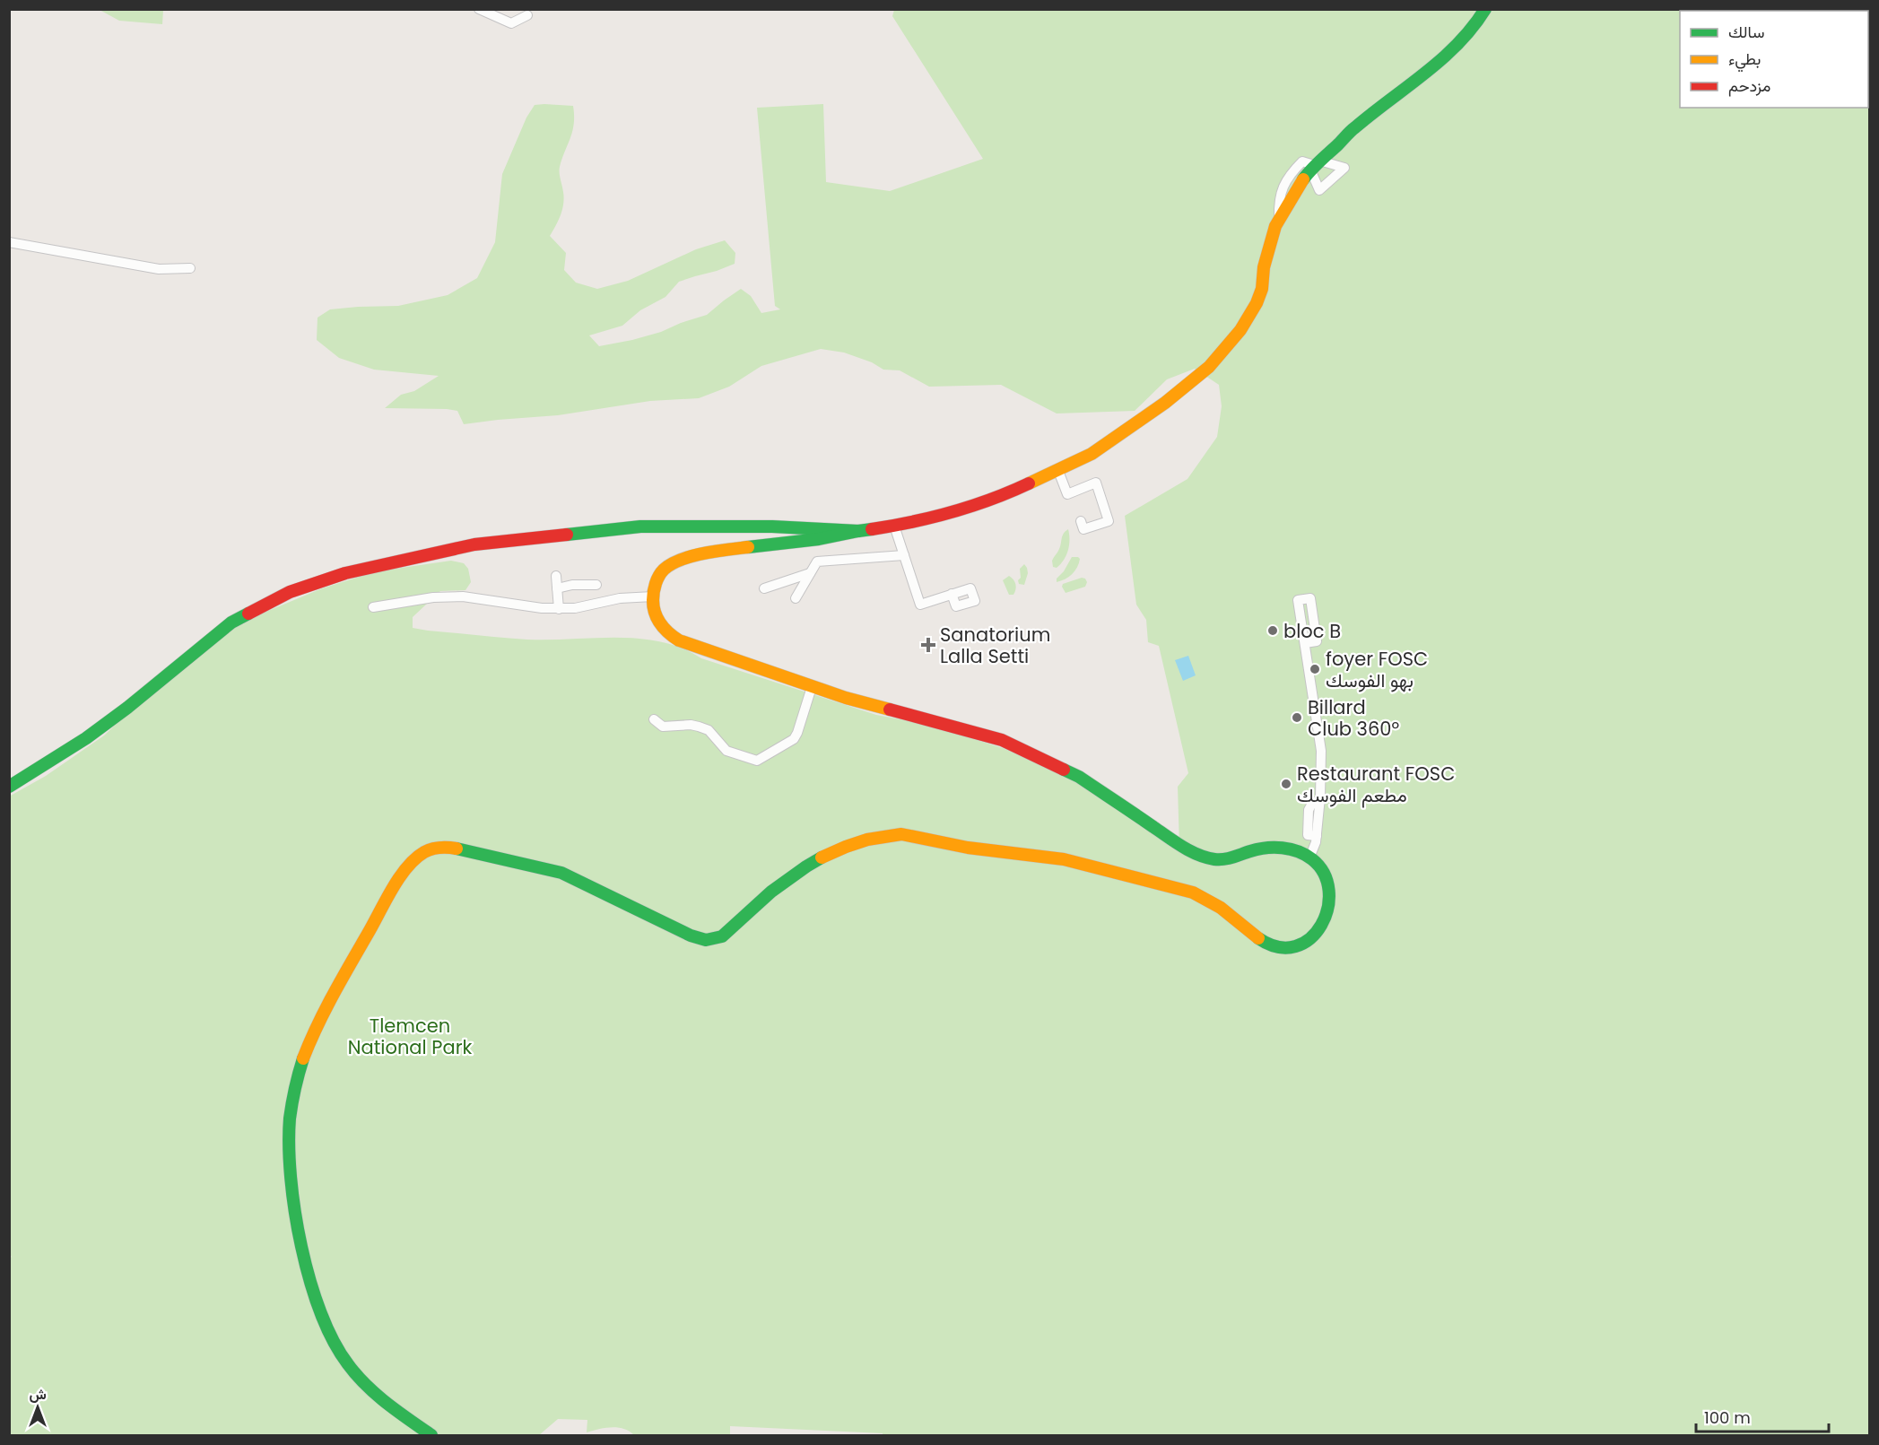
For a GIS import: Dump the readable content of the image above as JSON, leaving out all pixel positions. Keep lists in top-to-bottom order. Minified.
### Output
{"parks":["Tlemcen National Park"],"places":{"other":["bloc B","foyer FOSC بهو الفوسك","Billard Club 360°","Restaurant FOSC مطعم الفوسك"],"health":["Sanatorium Lalla Setti"]},"legend":["سالك","بطيء","مزدحم"],"scale_bar":"100 m","north":"top"}
